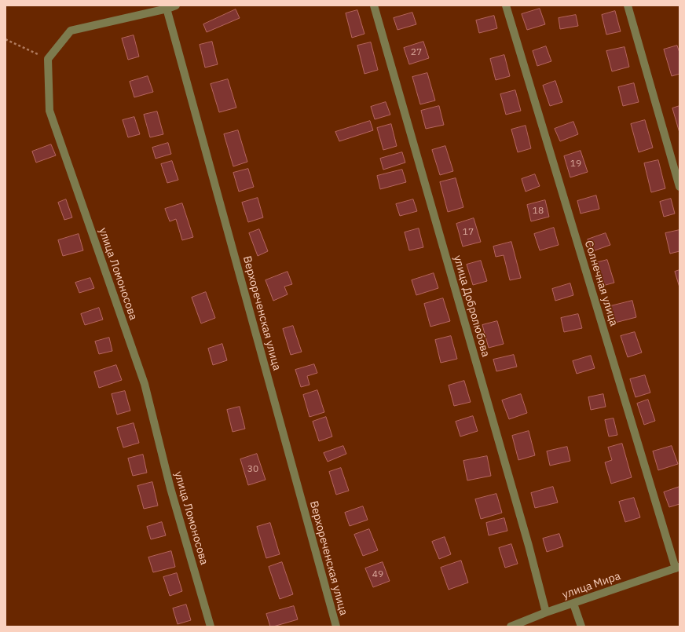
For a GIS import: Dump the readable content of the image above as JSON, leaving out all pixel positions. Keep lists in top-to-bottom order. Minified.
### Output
{"streets":{"street":["улица Ломоносова","Солнечная улица","улица Добролюбова","Верхореченская улица","улица Мира"]},"crossings":[["Солнечная улица","улица Мира"],["улица Добролюбова","улица Мира"]],"house_numbers":["27","19","18","17","30","49"]}
